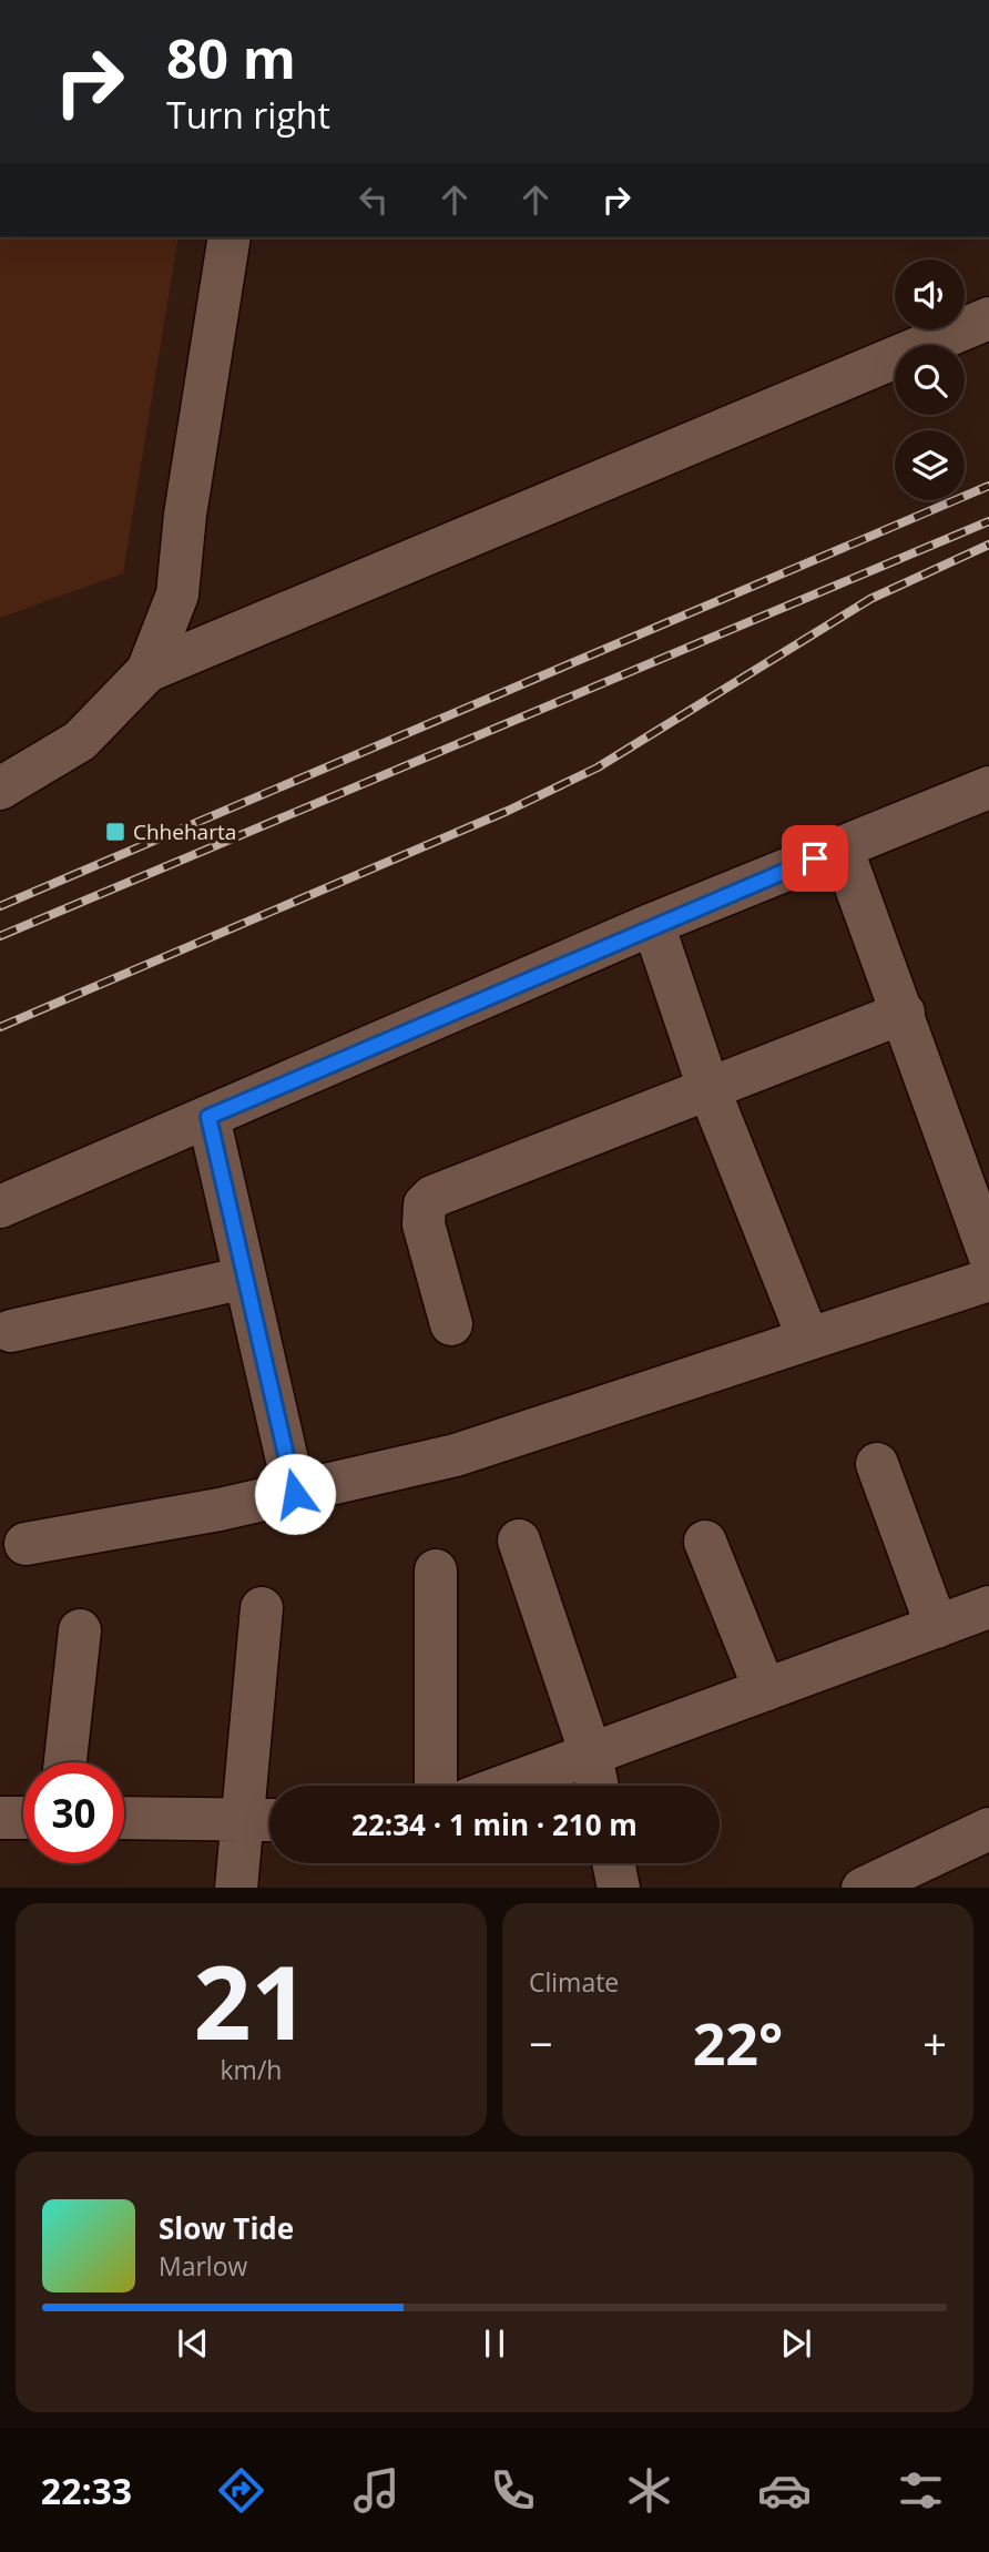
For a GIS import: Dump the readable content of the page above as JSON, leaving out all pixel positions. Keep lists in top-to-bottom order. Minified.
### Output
{"places":{"transit":["Chheharta"]},"page":{"turn":["80 m","Turn right"],"limit":"30","trip":"22:34 · 1 min · 210 m","tile":[["21","km/h"],"Climate"],"heat":["−","22°","+"],"song":["Slow Tide","Marlow"],"tabs":"22:33"}}
